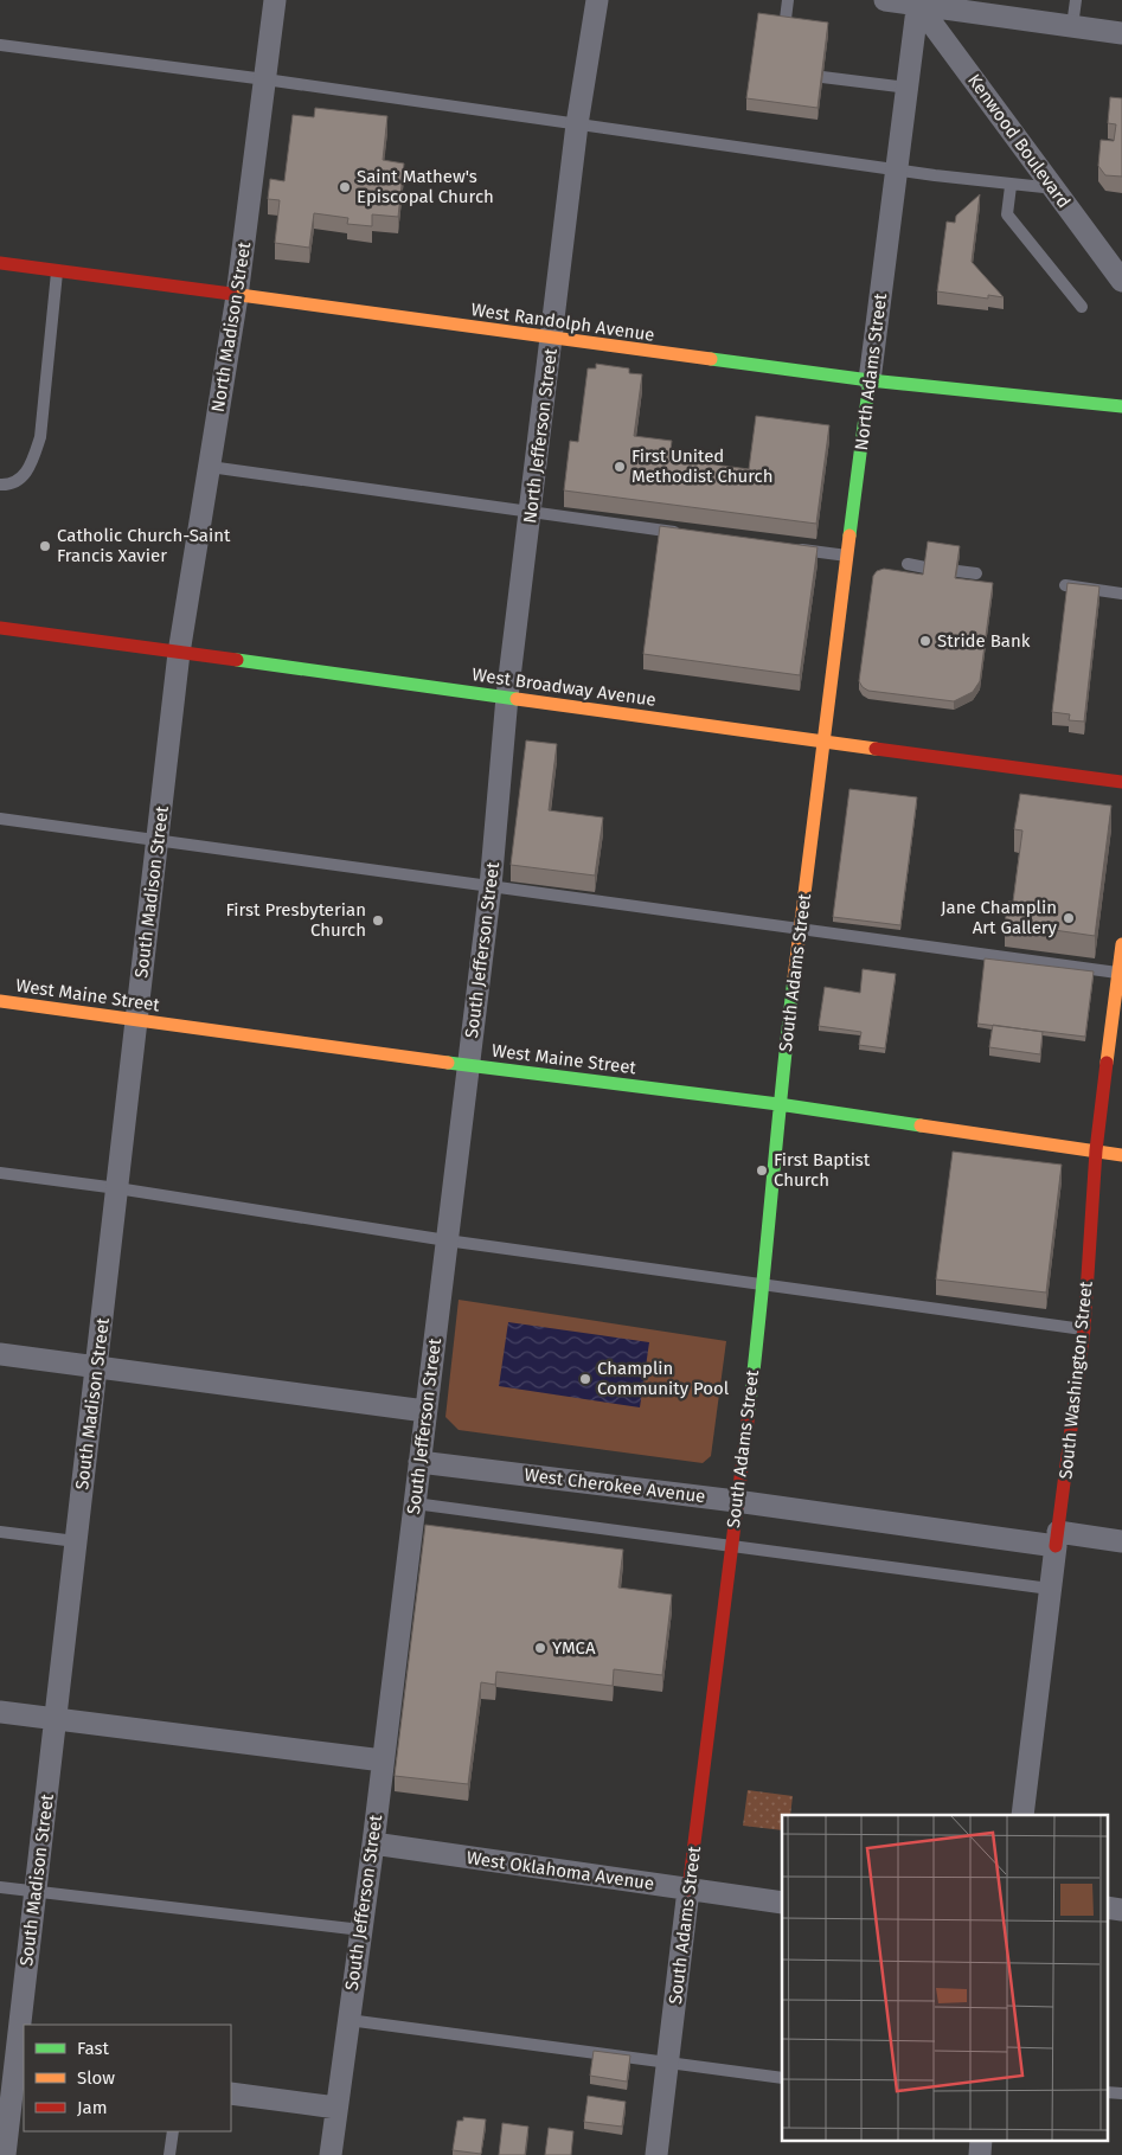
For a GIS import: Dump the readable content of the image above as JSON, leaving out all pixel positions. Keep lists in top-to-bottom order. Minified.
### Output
{"streets":{"main road":["West Randolph Avenue","North Adams Street","West Broadway Avenue","South Adams Street","West Maine Street","South Washington Street"],"street":["Kenwood Boulevard","North Madison Street","North Jefferson Street","South Madison Street","South Jefferson Street","West Cherokee Avenue","West Oklahoma Avenue"]},"crossings":[["Kenwood Boulevard","North Adams Street"],["West Randolph Avenue","North Madison Street"],["West Randolph Avenue","North Adams Street"],["West Randolph Avenue","North Jefferson Street"],["North Madison Street","West Broadway Avenue"],["North Madison Street","South Madison Street"],["North Adams Street","West Broadway Avenue"],["North Adams Street","South Adams Street"],["North Jefferson Street","West Broadway Avenue"],["North Jefferson Street","South Jefferson Street"],["West Broadway Avenue","South Madison Street"],["West Broadway Avenue","South Jefferson Street"],["West Broadway Avenue","South Adams Street"],["South Madison Street","West Maine Street"],["South Jefferson Street","West Maine Street"],["South Jefferson Street","West Cherokee Avenue"],["South Jefferson Street","West Oklahoma Avenue"],["South Adams Street","West Maine Street"],["South Adams Street","West Cherokee Avenue"],["South Adams Street","West Oklahoma Avenue"],["West Maine Street","South Washington Street"],["South Washington Street","West Cherokee Avenue"]],"places":["Saint Mathew's Episcopal Church","First United Methodist Church","Catholic Church-Saint Francis Xavier","Stride Bank","Jane Champlin Art Gallery","First Presbyterian Church","First Baptist Church","Champlin Community Pool","YMCA"],"legend":["Fast","Slow","Jam"]}
